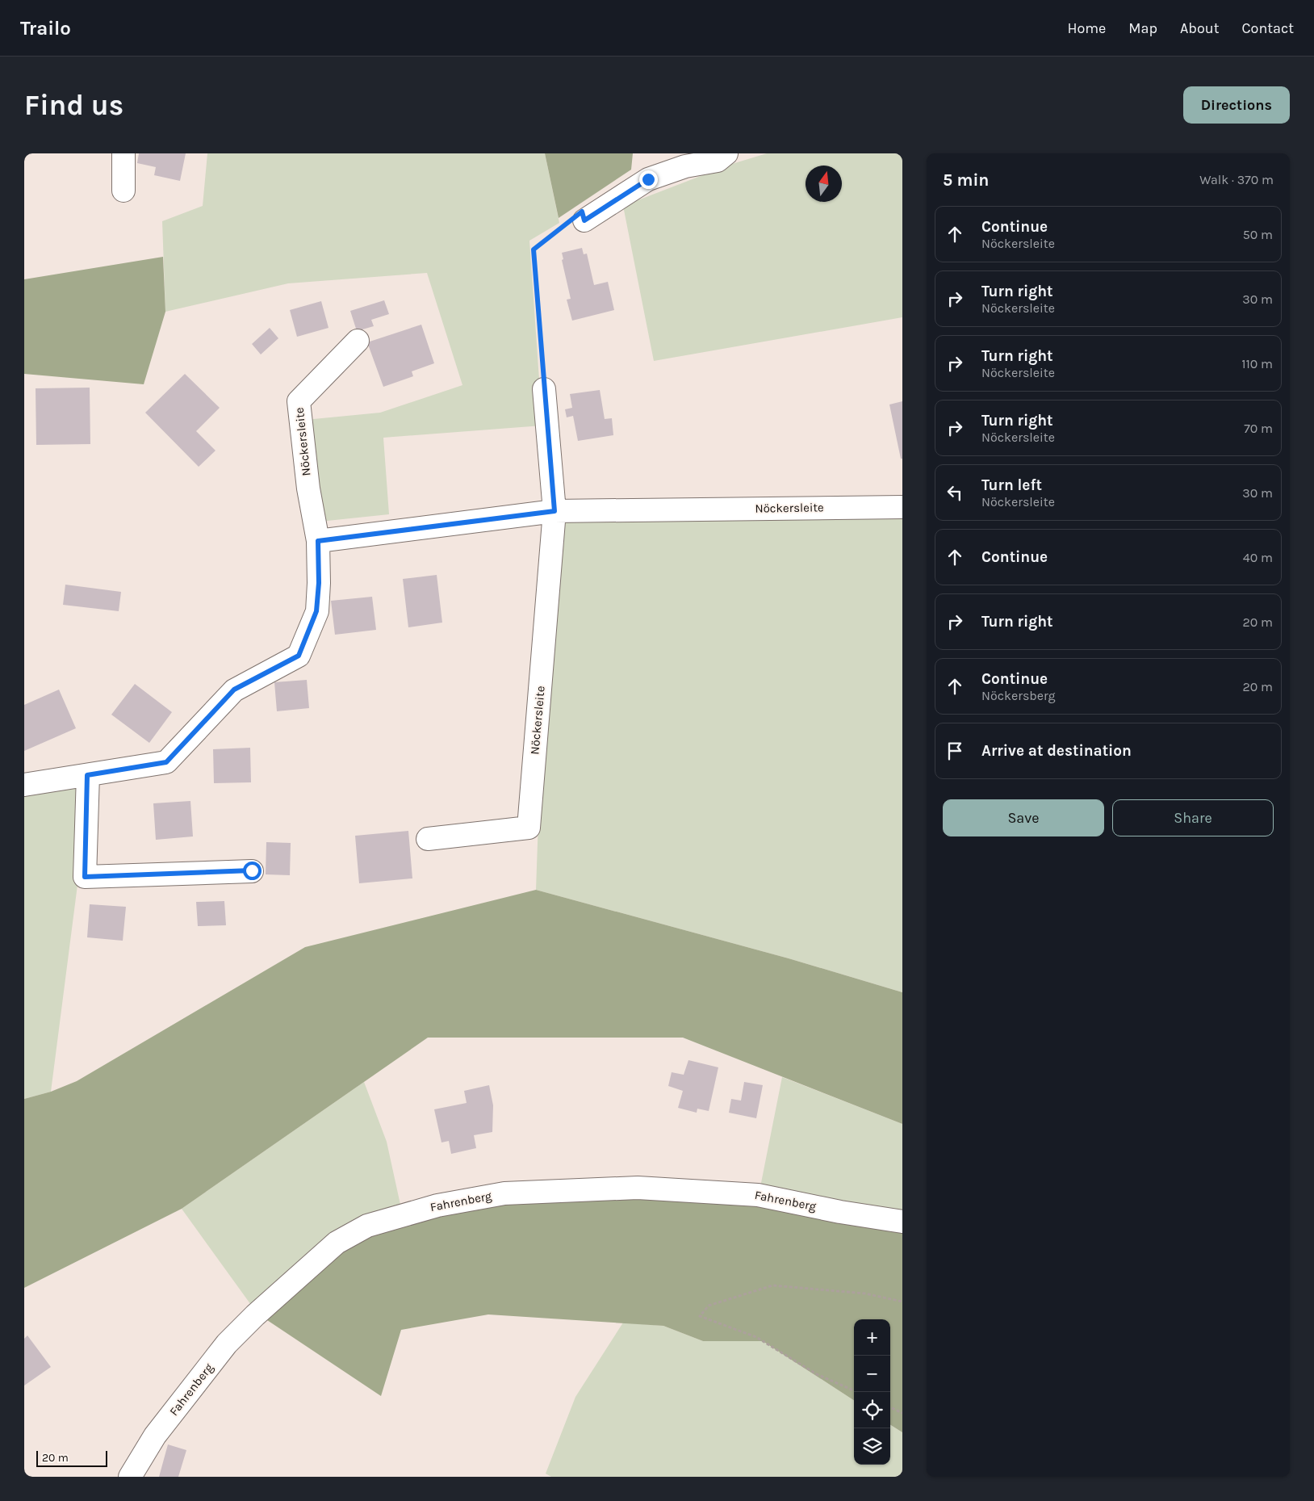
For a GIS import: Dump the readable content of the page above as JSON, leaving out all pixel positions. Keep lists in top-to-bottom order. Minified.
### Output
{"streets":{"street":["Nöckersleite","Fahrenberg"]},"scale_bar":"20 m","north":"top","page":{"header":"Trailo","nav":["Home","Map","About","Contact"],"buttons":["Directions",["Save","Share"]],"title":"Find us","heading":["5 min","Walk · 370 m"],"list":[["Continue","Nöckersleite","50 m"],["Turn right","Nöckersleite","30 m"],["Turn right","Nöckersleite","110 m"],["Turn right","Nöckersleite","70 m"],["Turn left","Nöckersleite","30 m"],["Continue","40 m"],["Turn right","20 m"],["Continue","Nöckersberg","20 m"],"Arrive at destination"],"map_buttons":["+","−"],"scale":"20 m"}}
